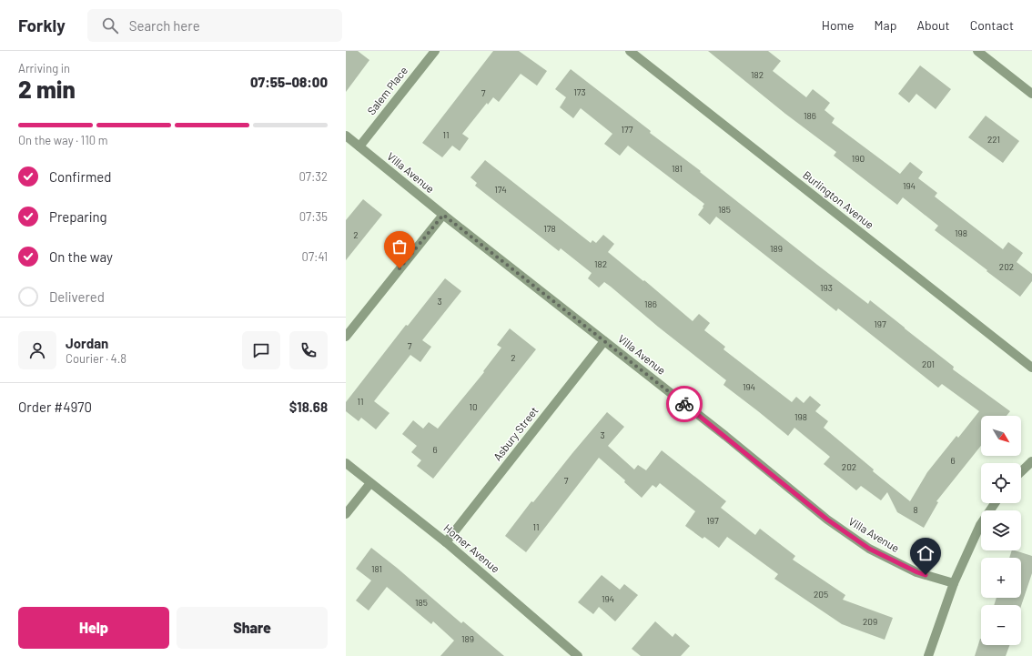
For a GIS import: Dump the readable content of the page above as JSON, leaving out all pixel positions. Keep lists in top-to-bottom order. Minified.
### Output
{"streets":{"street":["Salem Place","Villa Avenue","Burlington Avenue","Asbury Street","Homer Avenue"]},"crossings":[["Salem Place","Villa Avenue"],["Villa Avenue","Asbury Street"],["Asbury Street","Homer Avenue"]],"house_numbers":["182","173","7","186","177","11","221","190","181","194","174","185","178","198","2","189","182","202","193","3","186","197","7","2","201","194","11","10","198","3","6","6","202","7","8","197","11","181","205","194","185","209","189"],"north":"bottom right","page":{"header":"Forkly","search":"Search here","nav":["Home","Map","About","Contact"],"heading":["2 min","Arriving in","07:55–08:00"],"panel":["Jordan","Courier · 4.8","Order #4970","$18.68"],"bar":"On the way · 110 m","list":[["Confirmed","07:32"],["Preparing","07:35"],["On the way","07:41"],"Delivered"],"map_buttons":["+","−"],"buttons":["Help","Share"]}}
